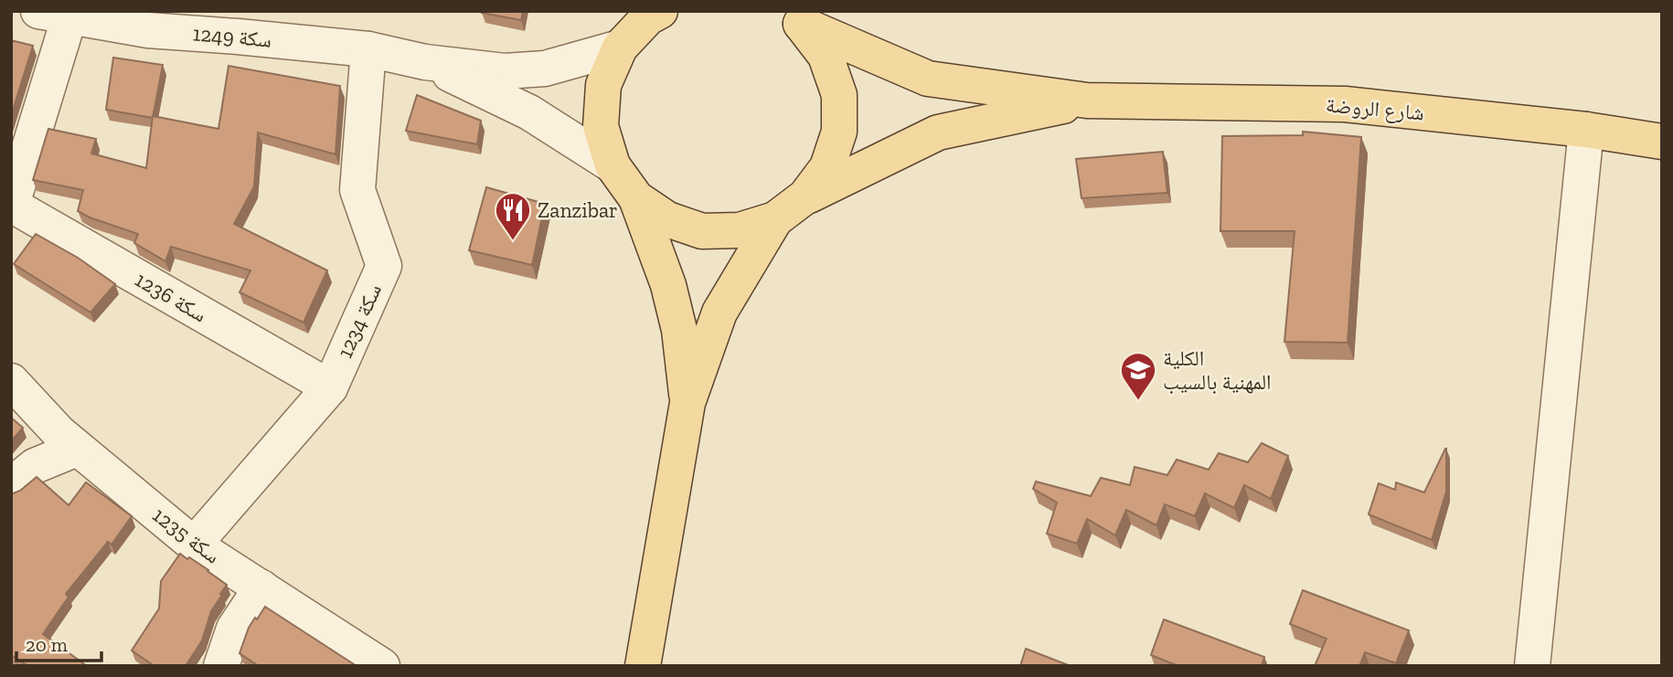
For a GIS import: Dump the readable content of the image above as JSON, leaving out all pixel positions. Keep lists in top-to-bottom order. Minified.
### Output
{"streets":{"main road":["شارع الروضة"],"street":["سكة 1249","سكة 1236","سكة 1234","سكة 1235"]},"crossings":[["سكة 1249","سكة 1236"],["سكة 1249","سكة 1234"],["سكة 1236","سكة 1234"],["سكة 1234","سكة 1235"]],"places":{"restaurant":["Zanzibar"],"school or university":["الكلية المهنية بالسيب"]},"scale_bar":"20 m"}
